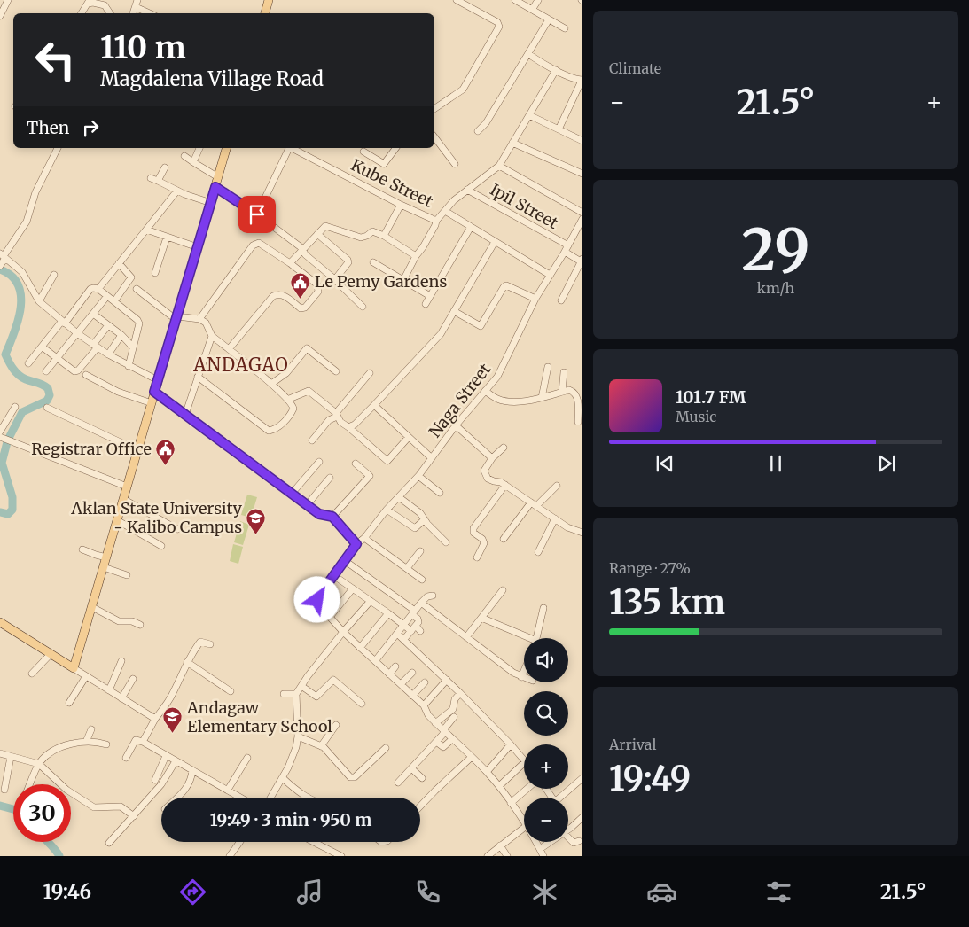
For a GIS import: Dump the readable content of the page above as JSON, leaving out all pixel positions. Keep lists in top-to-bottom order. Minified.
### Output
{"streets":{"street":["Kube Street","Ipil Street","Naga Street"]},"crossings":[["Ipil Street","Naga Street"]],"districts":["ANDAGAO"],"places":{"public building":["Le Pemy Gardens","Registrar Office"],"school or university":["Aklan State University - Kalibo Campus","Andagaw Elementary School"]},"page":{"tile":["Climate",["29","km/h"],["Range · 27%","135 km"],["Arrival","19:49"]],"turn":["110 m","Magdalena Village Road"],"heat":["−","21.5°","+"],"then":"Then","song":["101.7 FM","Music"],"map_buttons":["+","−"],"limit":"30","trip":"19:49 · 3 min · 950 m","tabs":["19:46","21.5°"]}}
